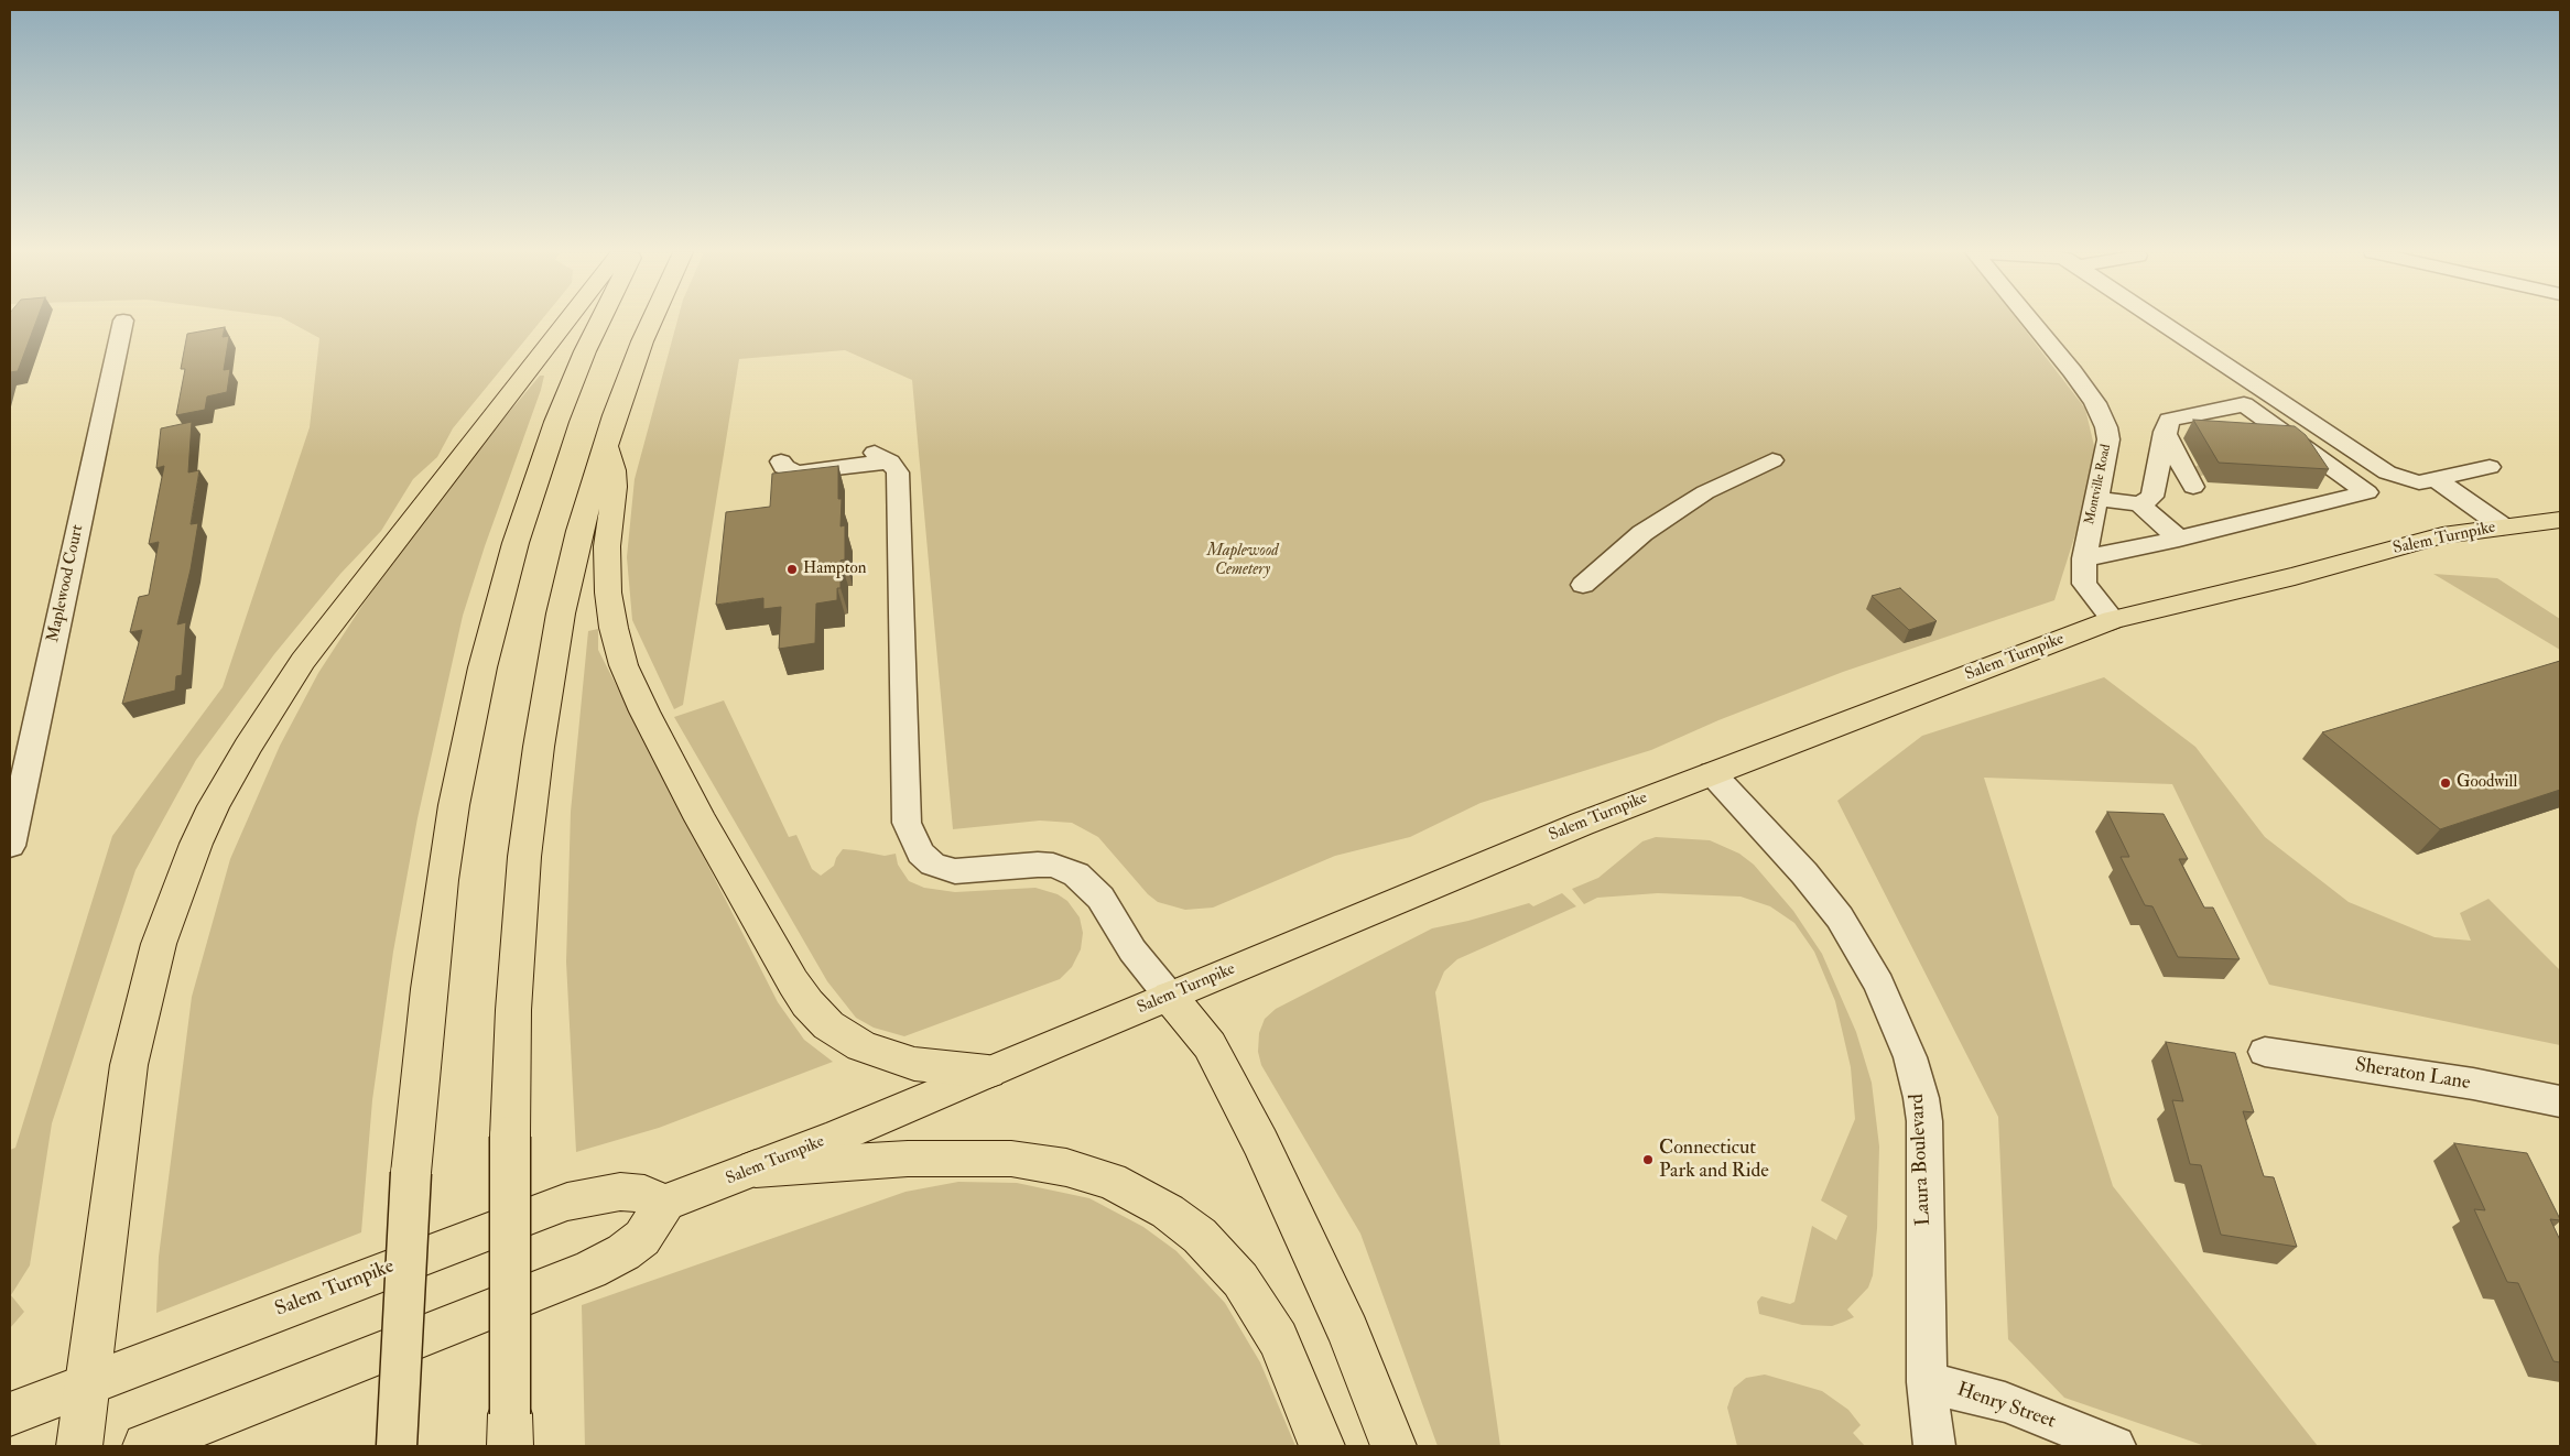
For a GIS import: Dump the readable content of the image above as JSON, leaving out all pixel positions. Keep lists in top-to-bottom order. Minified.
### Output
{"streets":{"main road":["Salem Turnpike"],"street":["Montville Road","Maplewood Court","Sheraton Lane","Laura Boulevard","Henry Street"]},"crossings":[["Montville Road","Salem Turnpike"],["Salem Turnpike","Laura Boulevard"],["Laura Boulevard","Henry Street"]],"parks":["Maplewood Cemetery"],"places":["Hampton","Goodwill","Connecticut Park and Ride"]}
